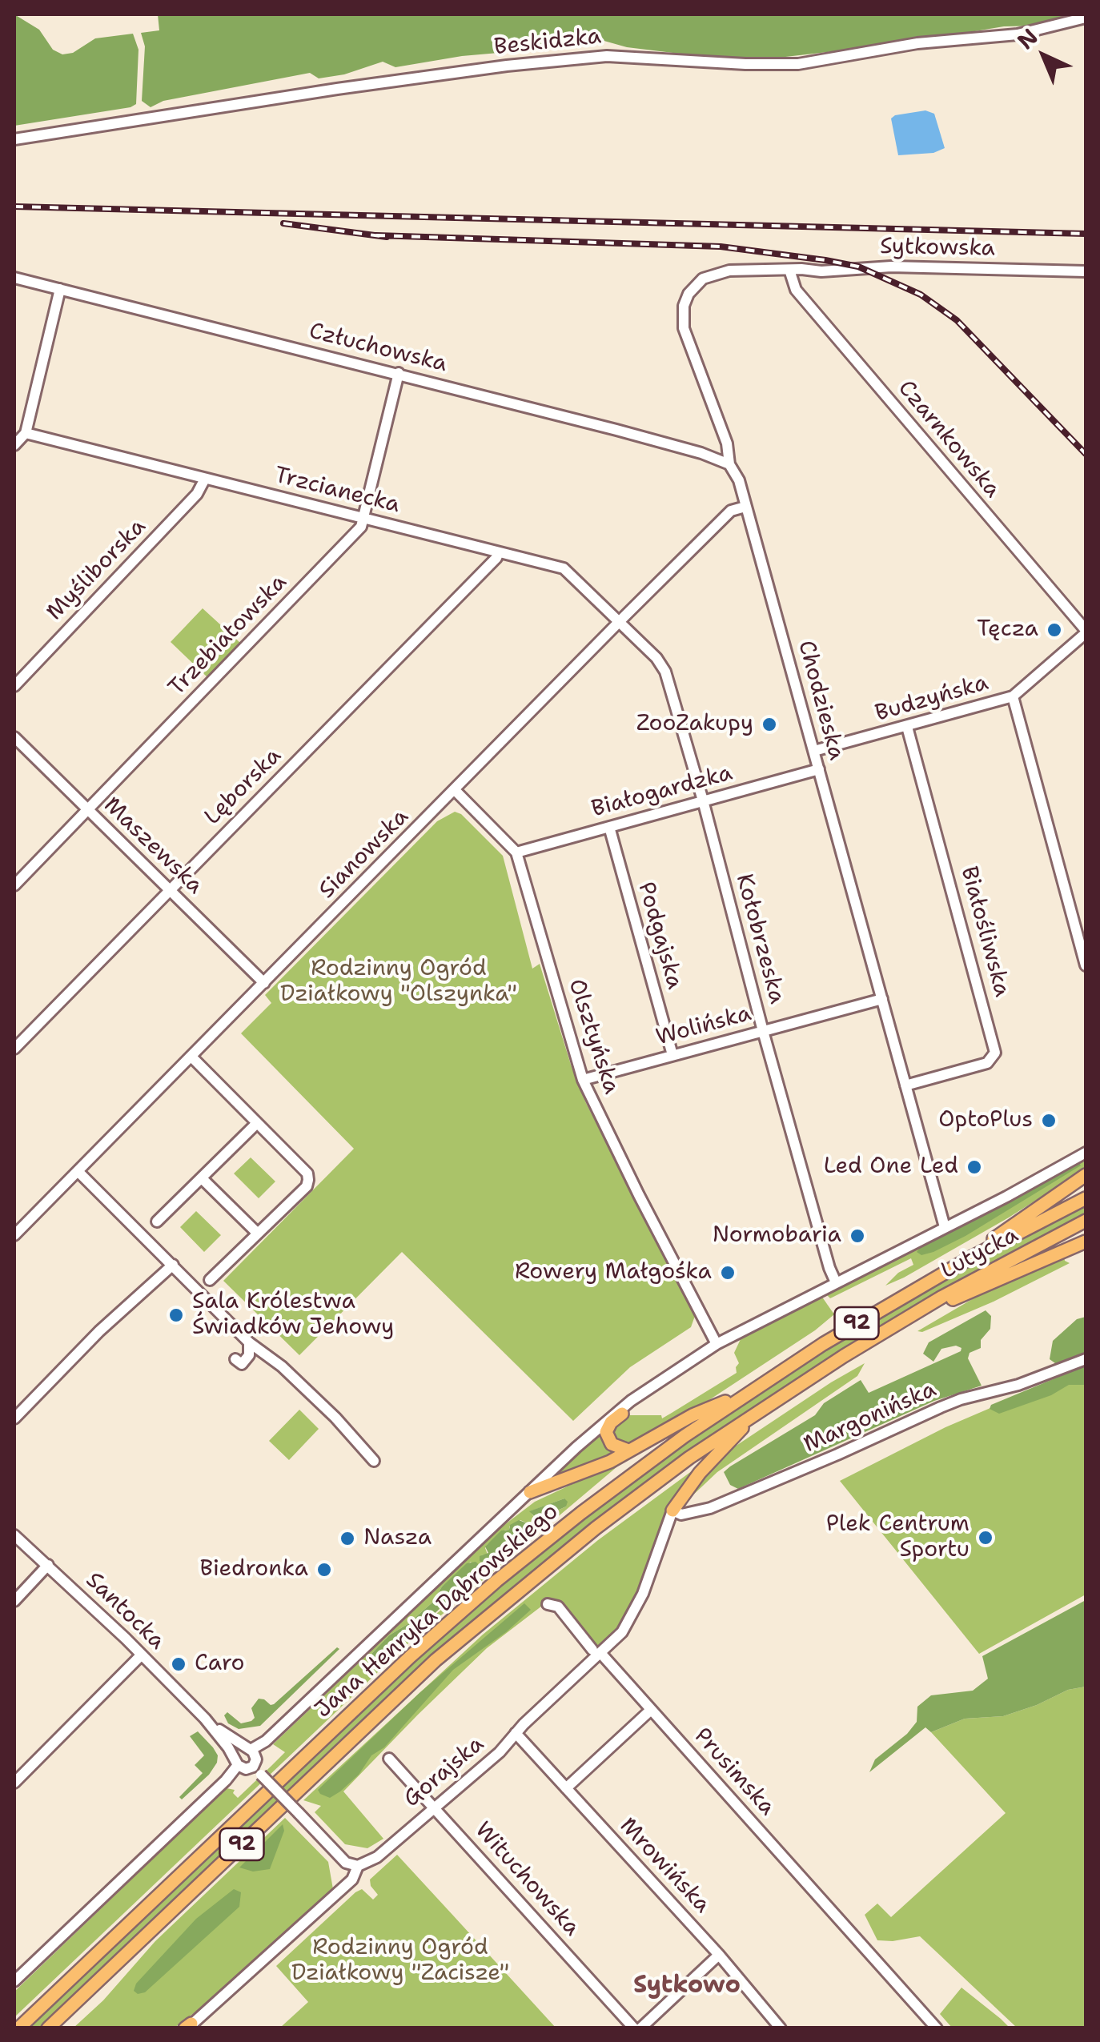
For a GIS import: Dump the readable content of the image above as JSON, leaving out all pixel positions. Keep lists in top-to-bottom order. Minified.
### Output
{"streets":{"main road":["Lutycka","92","Jana Henryka Dąbrowskiego"],"street":["Beskidzka","Sytkowska","Człuchowska","Czarnkowska","Trzcianecka","Myśliborska","Trzebiatowska","Budzyńska","Chodzieska","Lęborska","Białogardzka","Maszewska","Sianowska","Białośliwska","Podgajska","Kołobrzeska","Wolińska","Olsztyńska","Margonińska","Santocka","Gorajska","Prusimska","Mrowińska","Wituchowska"]},"crossings":[["Sytkowska","Czarnkowska"],["Sytkowska","Chodzieska"],["Człuchowska","Trzebiatowska"],["Człuchowska","Chodzieska"],["Czarnkowska","Budzyńska"],["Czarnkowska","Chodzieska"],["Trzcianecka","Myśliborska"],["Trzcianecka","Trzebiatowska"],["Trzcianecka","Lęborska"],["Trzcianecka","Sianowska"],["Trzcianecka","Kołobrzeska"],["Trzebiatowska","Maszewska"],["Budzyńska","Chodzieska"],["Budzyńska","Białośliwska"],["Chodzieska","Białogardzka"],["Chodzieska","Sianowska"],["Chodzieska","Białośliwska"],["Chodzieska","Wolińska"],["Chodzieska","Jana Henryka Dąbrowskiego"],["Lęborska","Maszewska"],["Białogardzka","Podgajska"],["Białogardzka","Kołobrzeska"],["Białogardzka","Olsztyńska"],["Maszewska","Sianowska"],["Sianowska","Kołobrzeska"],["Sianowska","Olsztyńska"],["Podgajska","Wolińska"],["Kołobrzeska","Wolińska"],["Kołobrzeska","Jana Henryka Dąbrowskiego"],["Wolińska","Olsztyńska"],["Olsztyńska","Jana Henryka Dąbrowskiego"],["Lutycka","Jana Henryka Dąbrowskiego"],["Margonińska","Gorajska"],["Santocka","Jana Henryka Dąbrowskiego"],["Gorajska","Prusimska"],["Gorajska","Mrowińska"],["Gorajska","Wituchowska"]],"districts":["Sytkowo"],"parks":["Rodzinny Ogród Działkowy \"Olszynka\"","Rodzinny Ogród Działkowy \"Zacisze\""],"places":["Tęcza","ZooZakupy","OptoPlus","Led One Led","Normobaria","Rowery Małgośka","Sala Królestwa Świadków Jehowy","Plek Centrum Sportu","Nasza","Biedronka","Caro"],"north":"top left"}
